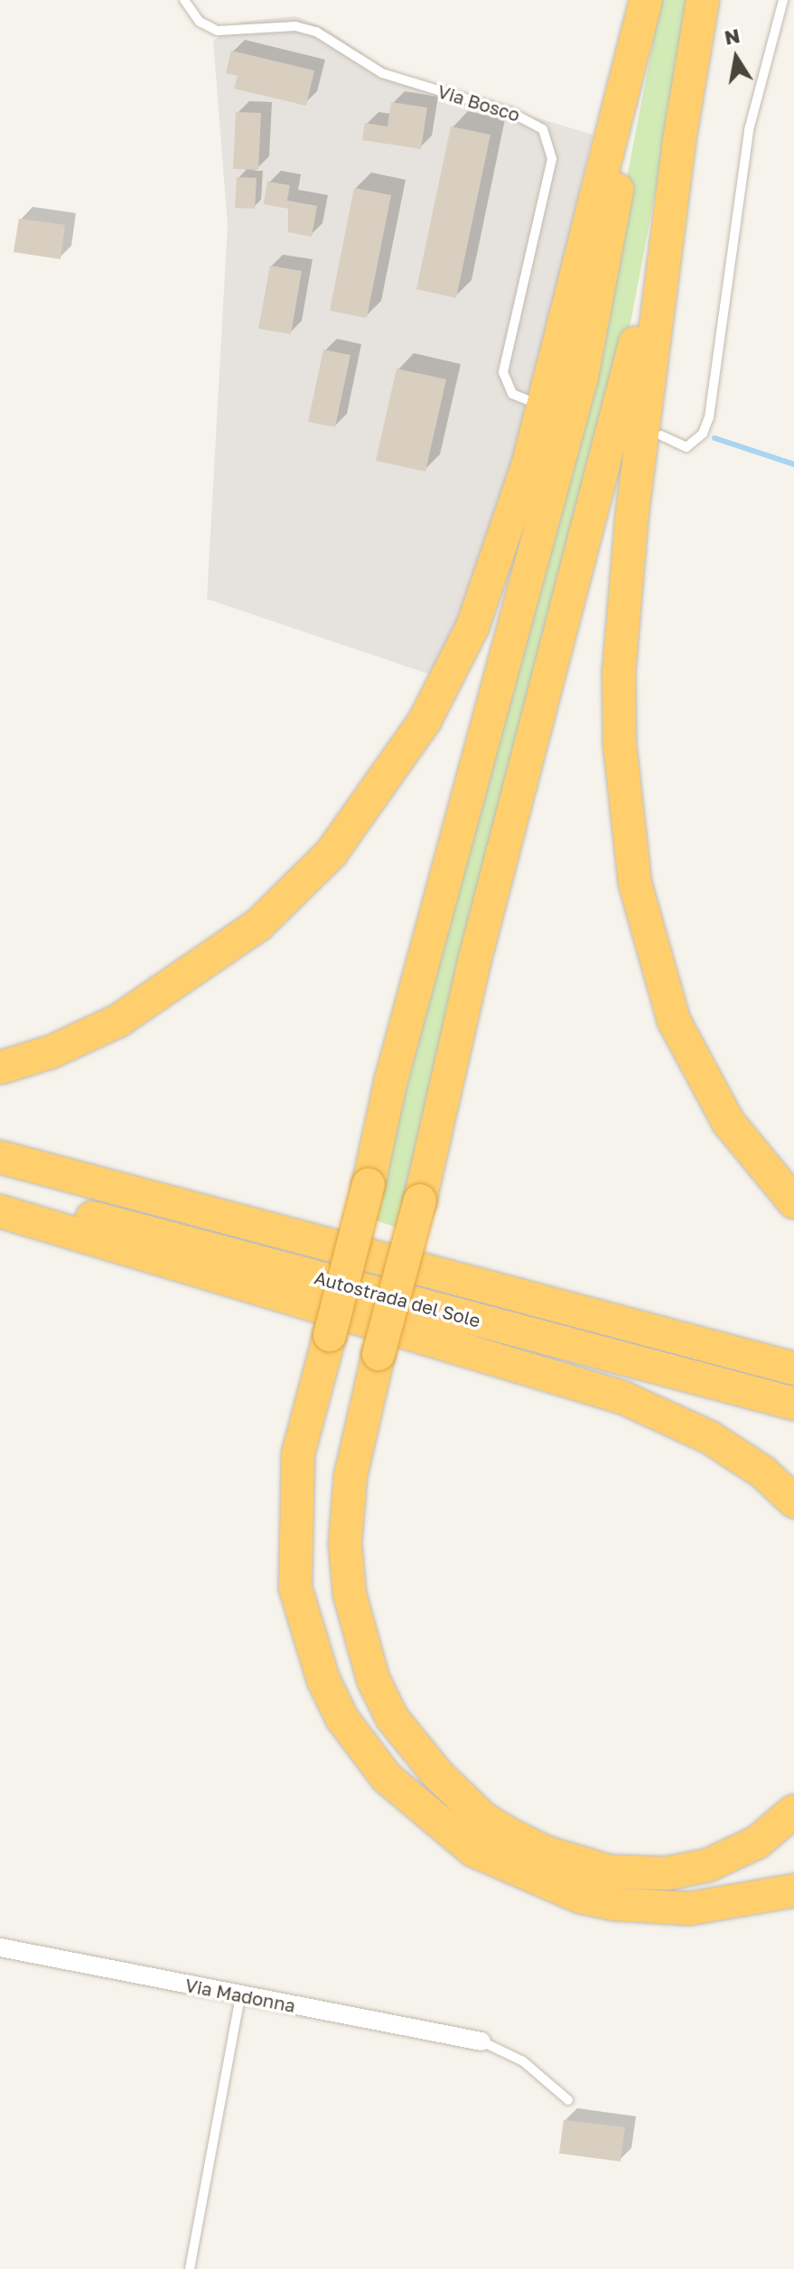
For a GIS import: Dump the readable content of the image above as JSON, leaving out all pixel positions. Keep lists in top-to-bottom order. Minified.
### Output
{"streets":{"highway":["Autostrada del Sole"],"street":["Via Madonna"],"lane":["Via Bosco"]},"north":"top"}
